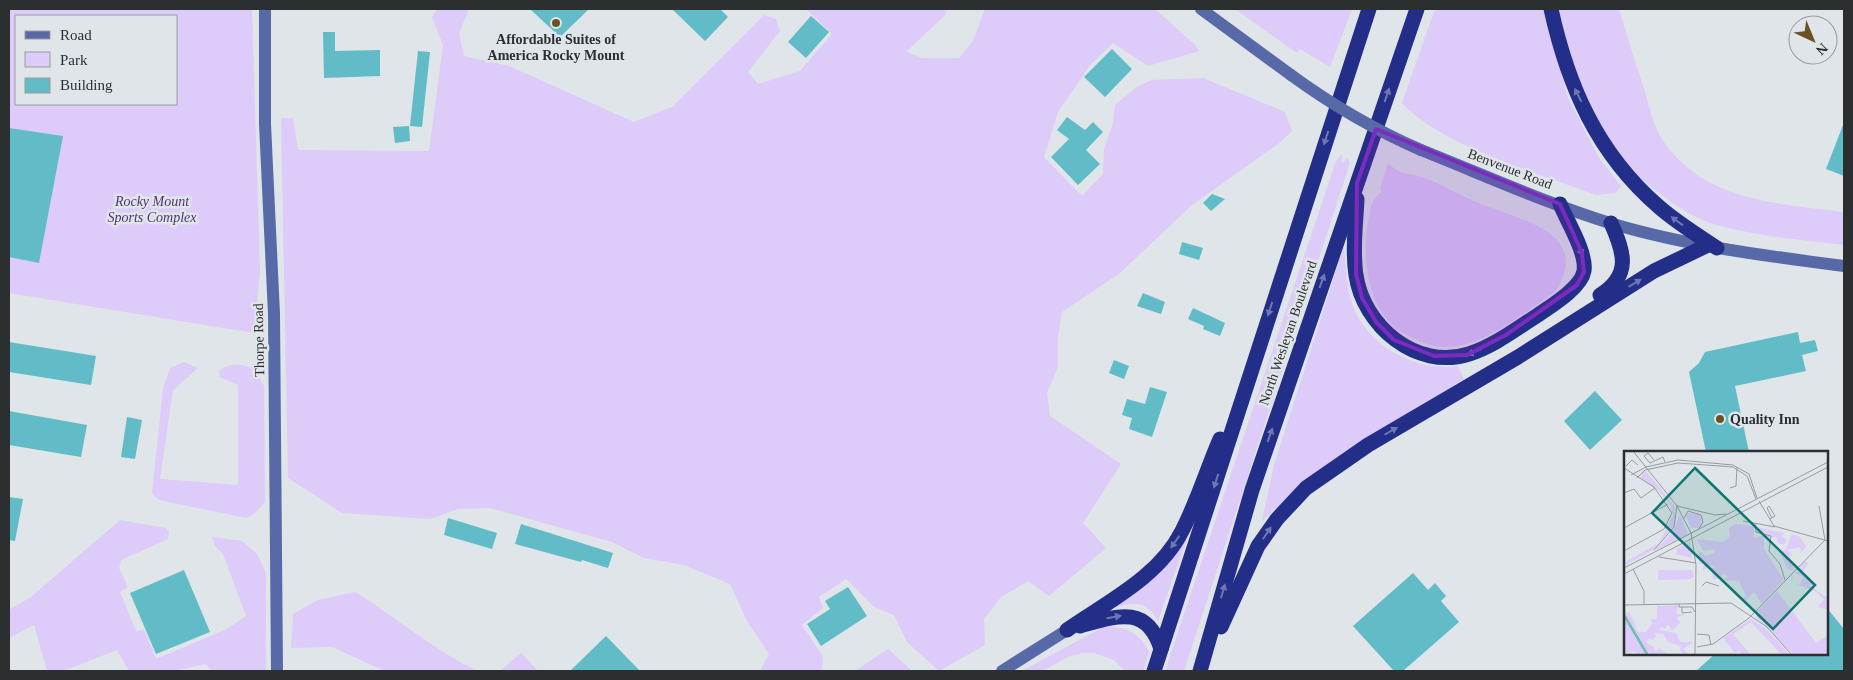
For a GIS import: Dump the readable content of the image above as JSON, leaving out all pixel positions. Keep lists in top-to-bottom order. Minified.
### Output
{"streets":{"highway":["North Wesleyan Boulevard"],"main road":["Benvenue Road","Thorpe Road"]},"parks":["Rocky Mount Sports Complex"],"places":["Affordable Suites of America Rocky Mount","Quality Inn"],"legend":["Road","Park","Building"],"north":"bottom right"}
